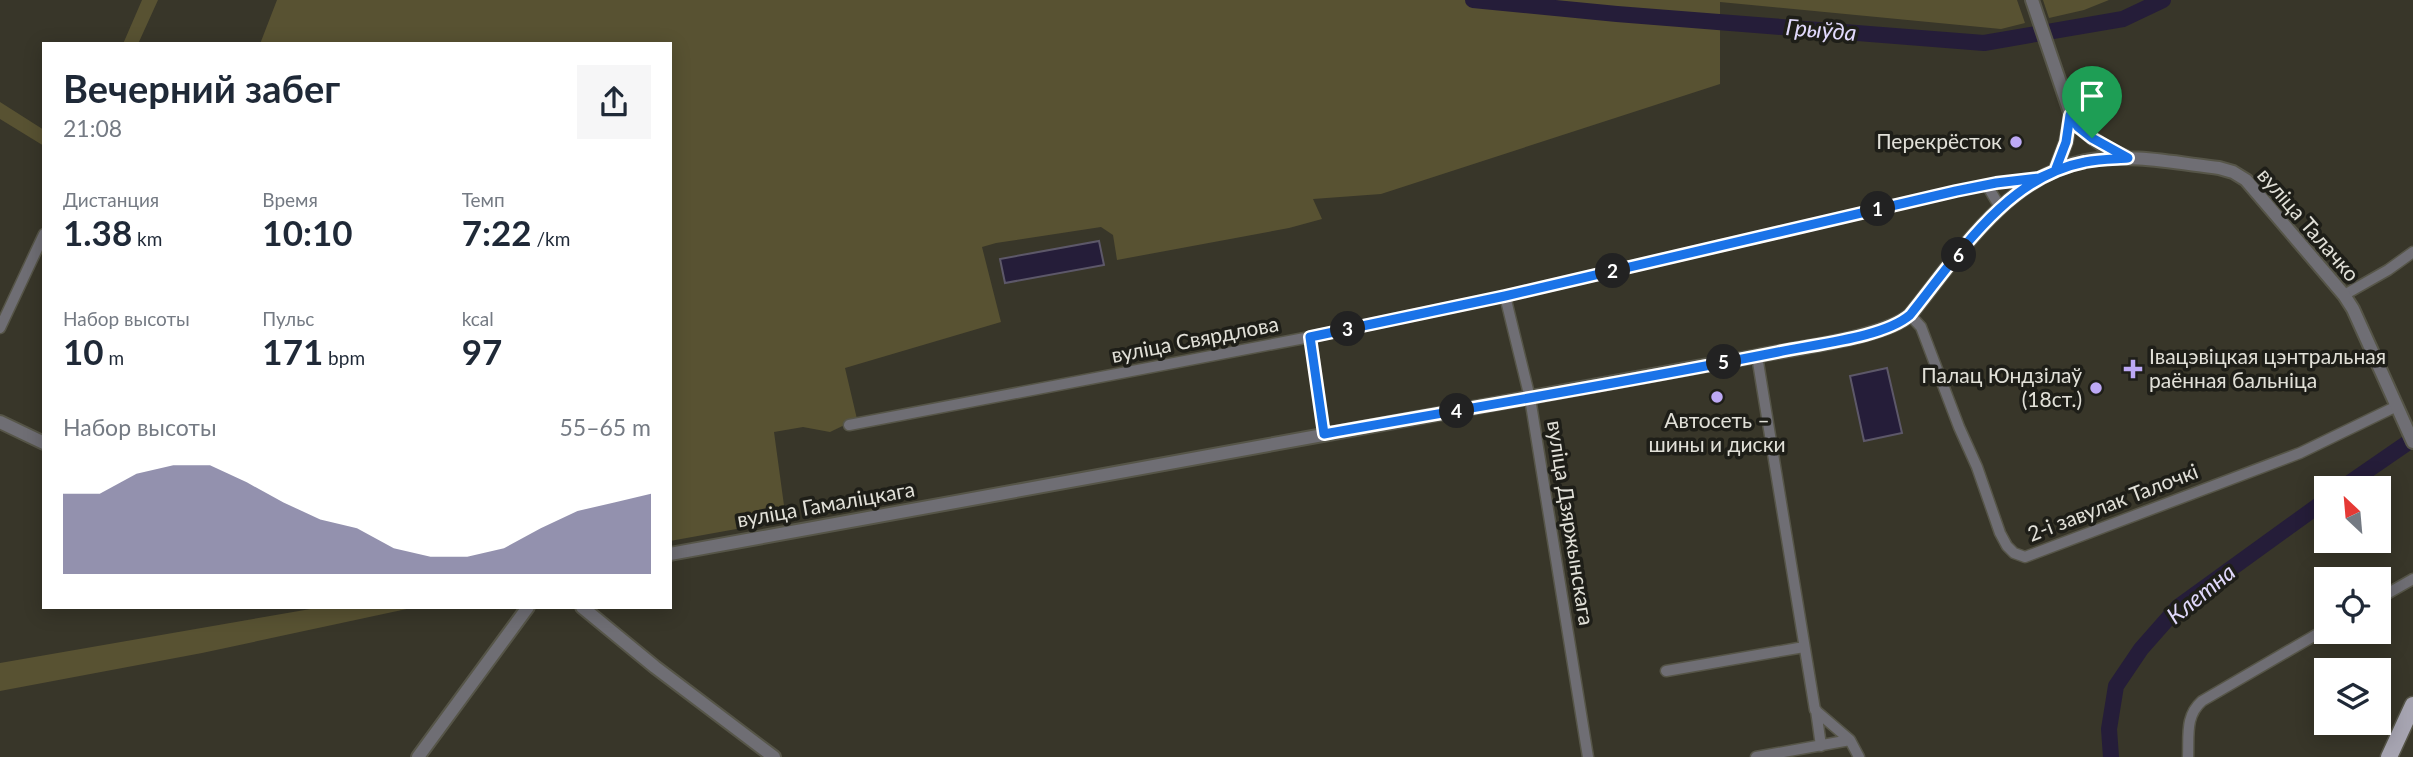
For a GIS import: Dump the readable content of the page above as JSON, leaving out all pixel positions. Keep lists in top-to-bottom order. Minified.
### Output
{"streets":{"street":["вуліца Талачко","вуліца Свярдлова","2-і завулак Талочкі","вуліца Гамаліцкага","вуліца Дзяржынскага"]},"crossings":[["вуліца Талачко","вуліца Свярдлова"],["вуліца Талачко","2-і завулак Талочкі"],["вуліца Свярдлова","2-і завулак Талочкі"],["вуліца Свярдлова","вуліца Гамаліцкага"],["вуліца Свярдлова","вуліца Дзяржынскага"]],"water":["Грыўда","Клетна"],"places":{"other":["Перекрёсток","Палац Юндзілаў (18ст.)","Автосеть – шины и диски"],"health":["Івацэвіцкая цэнтральная раённая бальніца"]},"north":"top left","page":{"heading":["Вечерний забег","21:08"],"stats":[["Дистанция","1.38 km"],["Время","10:10"],["Темп","7:22 /km"],["Набор высоты","10 m"],["Пульс","171 bpm"],["kcal","97"]],"pins":["1","6","2","3","5","4"],"chart":["Набор высоты","55–65 m"]}}
